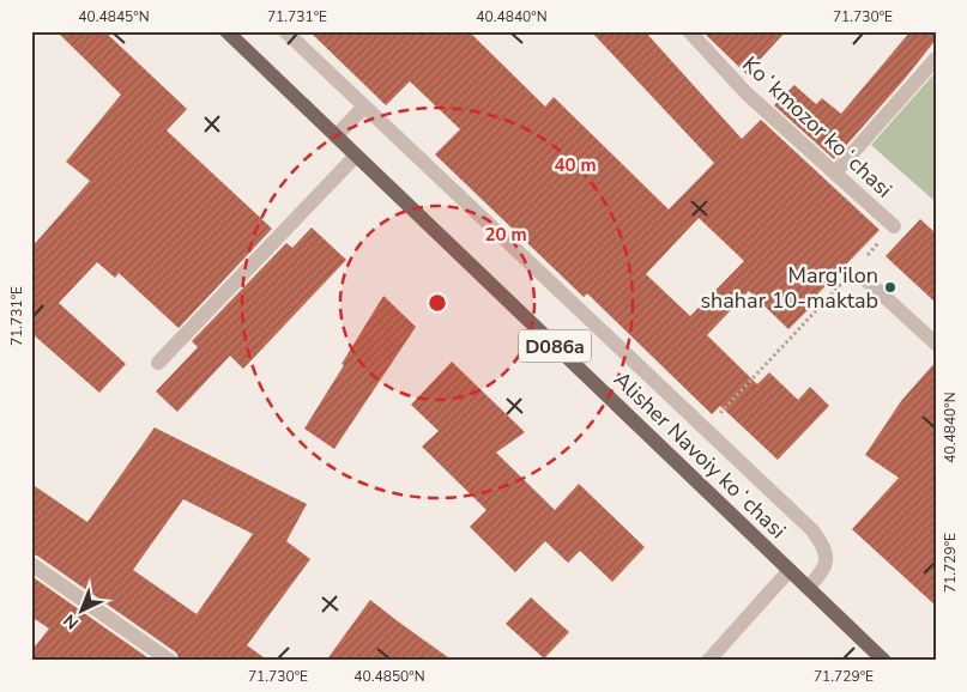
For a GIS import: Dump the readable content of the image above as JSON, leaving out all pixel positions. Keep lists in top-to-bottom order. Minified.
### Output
{"streets":{"main road":["D086a","Alisher Navoiy koʻchasi"],"street":["Koʻkmozor koʻchasi"]},"places":["Marg'ilon shahar 10-maktab"],"north":"bottom left","coordinates":["40.4845°N","71.731°E","40.4840°N","71.730°E","71.729°E","40.4850°N"],"rings":["40 m","20 m"]}
